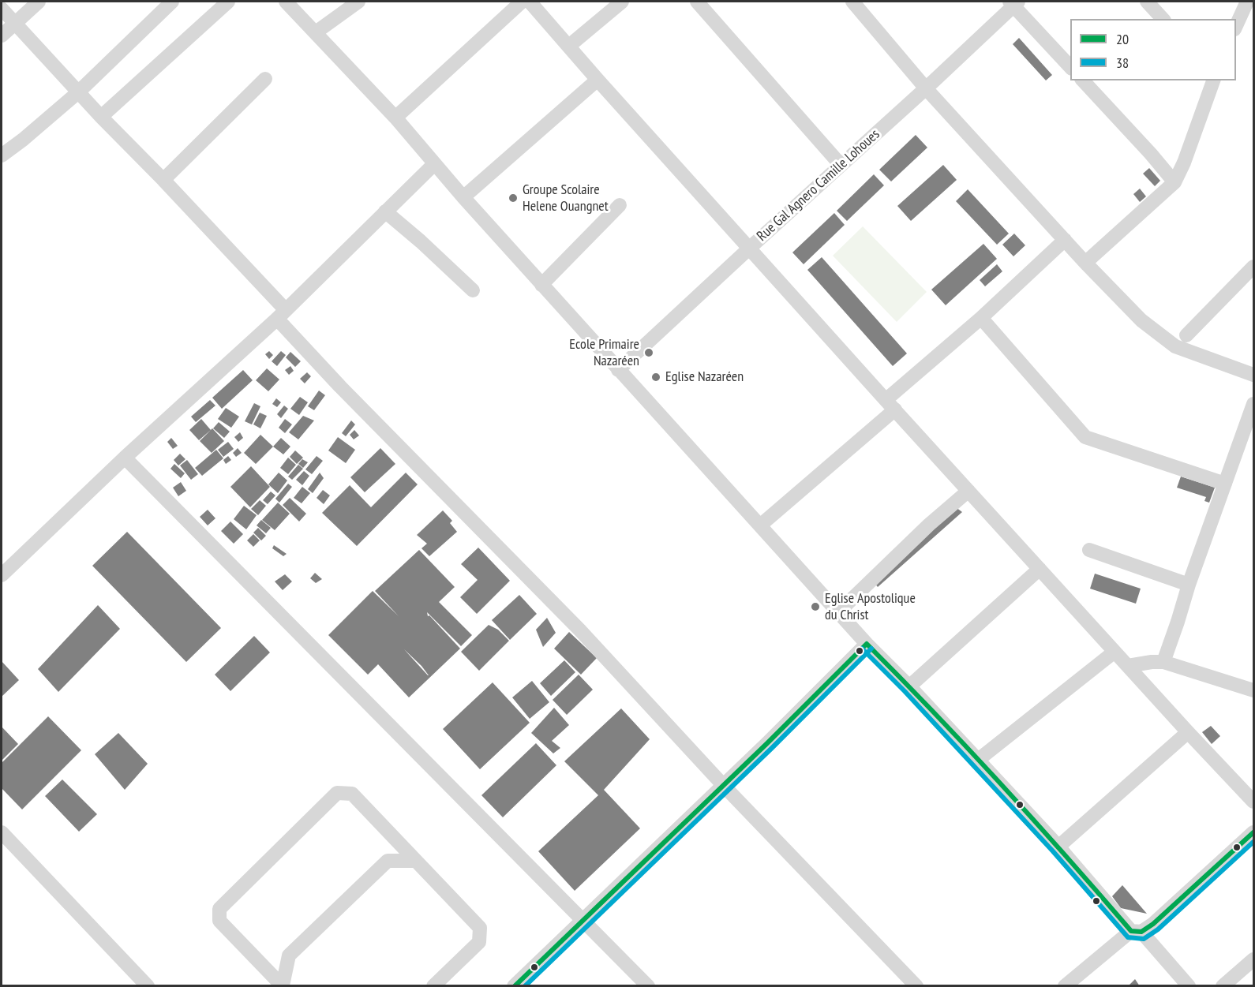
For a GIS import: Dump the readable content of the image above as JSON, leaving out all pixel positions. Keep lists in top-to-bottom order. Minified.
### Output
{"streets":{"street":["Rue Gal Agnero Camille Lohoues"]},"places":["Groupe Scolaire Helene Ouangnet","Ecole Primaire Nazaréen","Eglise Nazaréen","Eglise Apostolique du Christ"],"lines":["transit line 20","transit line 38"],"legend":["20","38"]}
